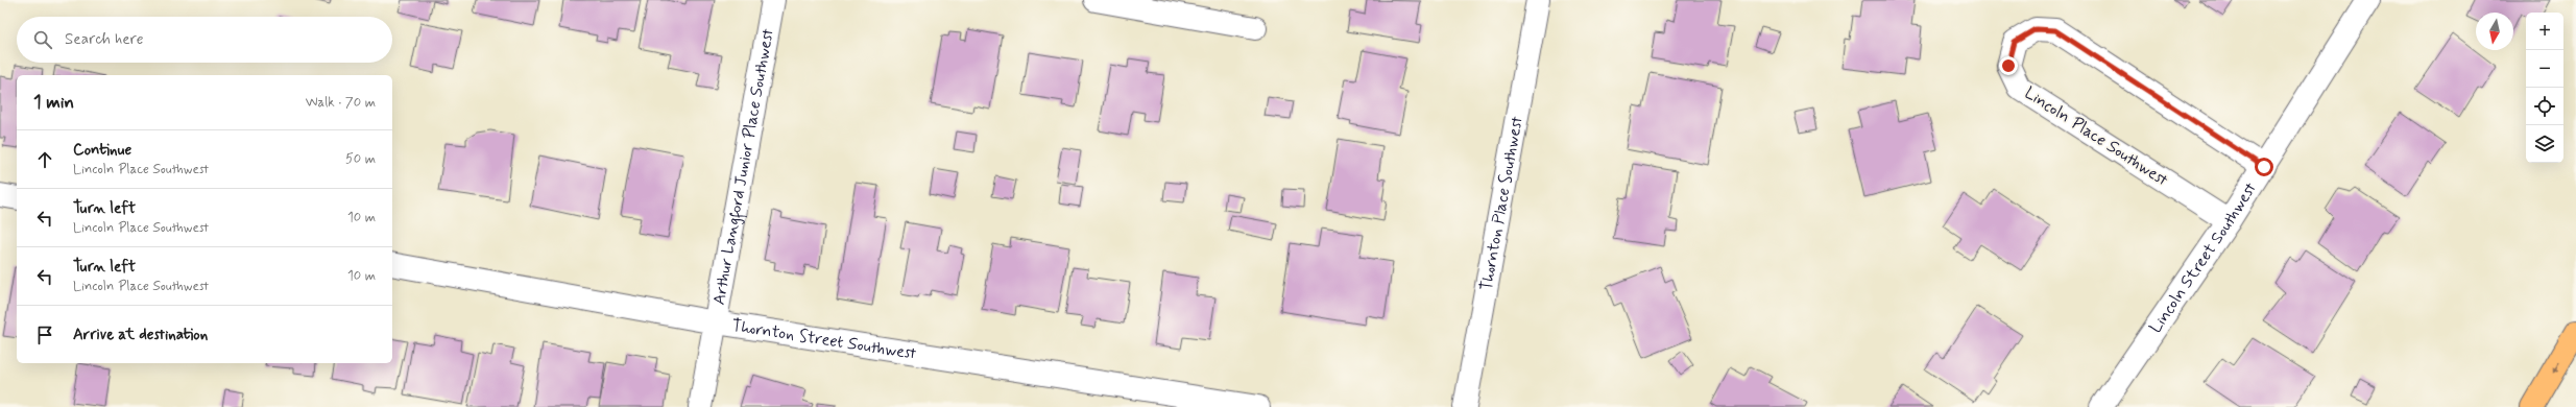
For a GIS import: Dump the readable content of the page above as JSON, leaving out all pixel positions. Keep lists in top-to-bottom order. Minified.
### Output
{"streets":{"street":["Lincoln Place Southwest","Arthur Langford Junior Place Southwest","Thornton Place Southwest","Lincoln Street Southwest","Thornton Street Southwest"]},"crossings":[["Lincoln Place Southwest","Lincoln Street Southwest"],["Arthur Langford Junior Place Southwest","Thornton Street Southwest"]],"north":"bottom","page":{"map_buttons":["+","−"],"search":"Search here","heading":["1 min","Walk · 70 m"],"list":[["Continue","Lincoln Place Southwest","50 m"],["Turn left","Lincoln Place Southwest","10 m"],["Turn left","Lincoln Place Southwest","10 m"],"Arrive at destination"]}}
